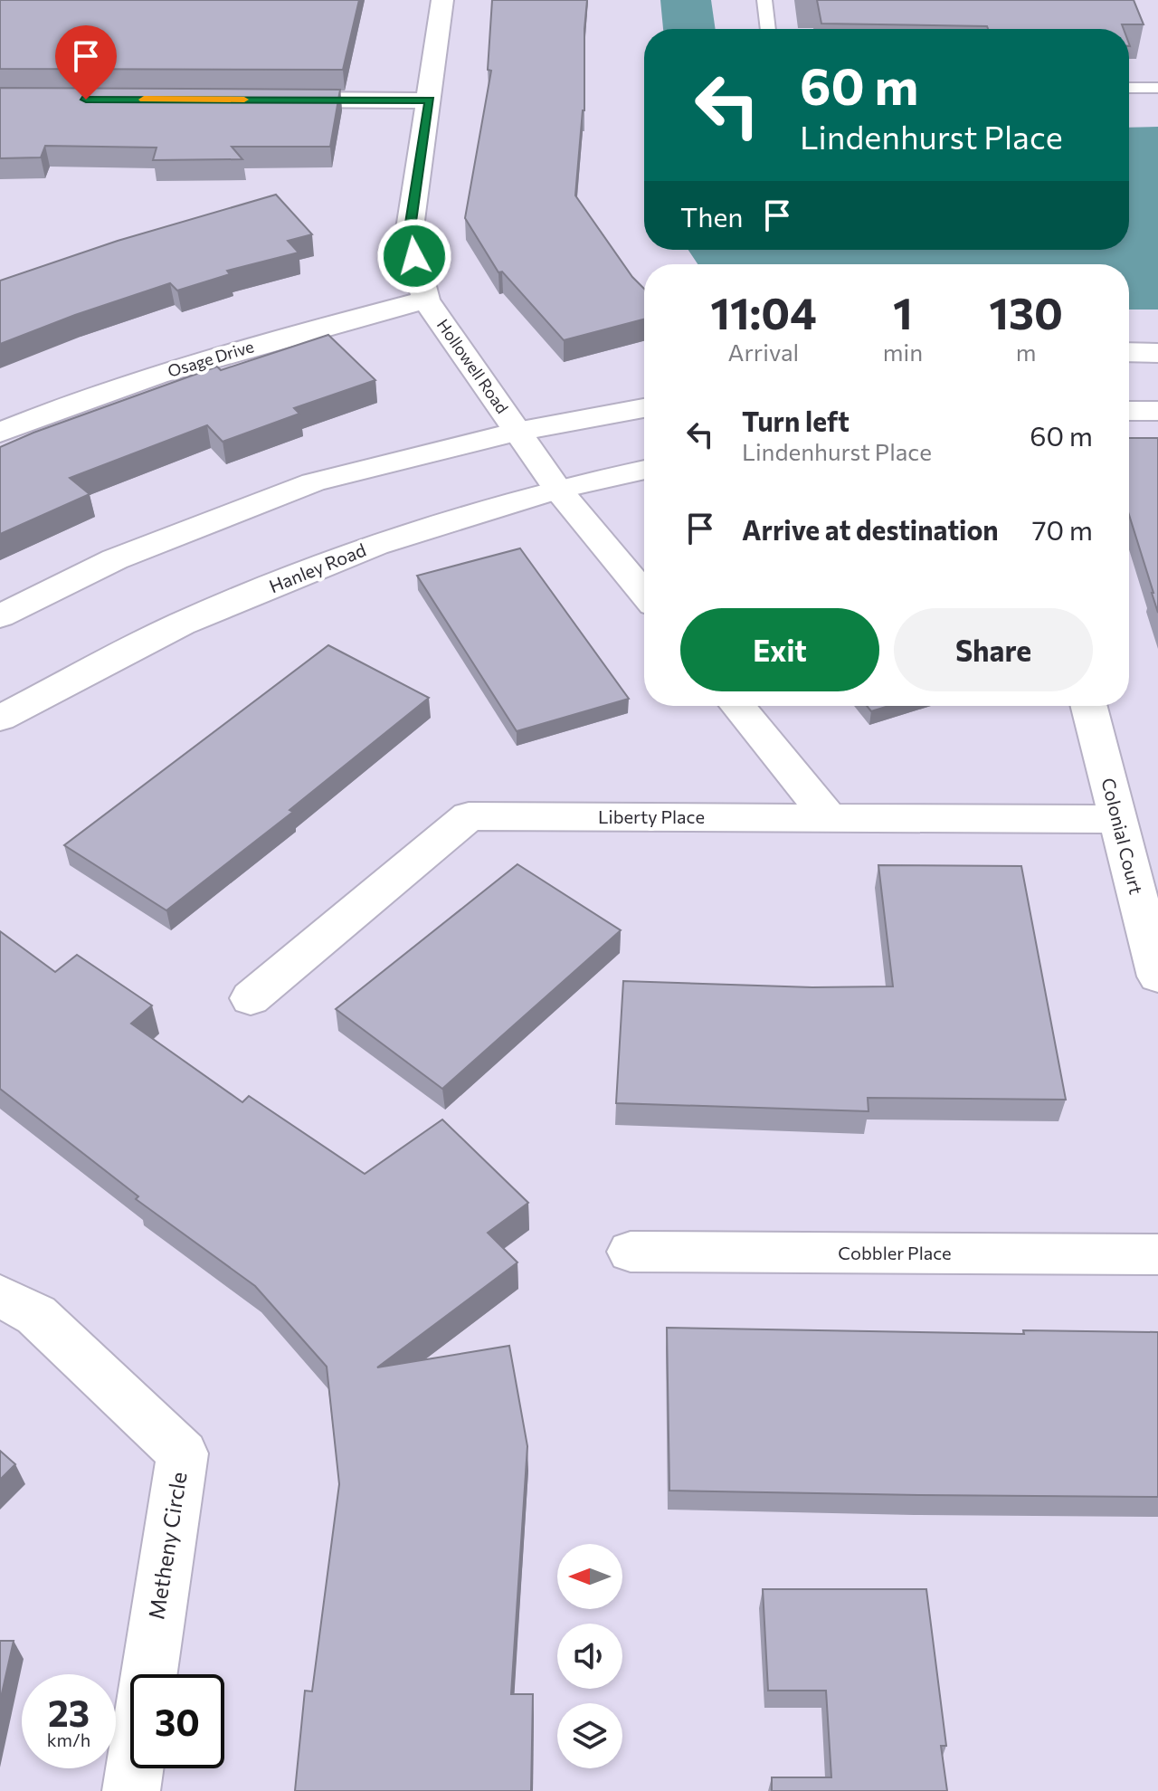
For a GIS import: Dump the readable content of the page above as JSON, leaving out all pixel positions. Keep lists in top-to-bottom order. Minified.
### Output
{"streets":{"street":["Osage Drive","Hollowell Road","Hanley Road","Liberty Place","Colonial Court","Cobbler Place","Metheny Circle"]},"crossings":[["Osage Drive","Hollowell Road"],["Hollowell Road","Hanley Road"],["Liberty Place","Colonial Court"]],"north":"left","page":{"turn":["60 m","Lindenhurst Place"],"then":"Then","eta":["11:04","Arrival","1","min","130","m"],"list":[{"name":"Turn left","note":"Lindenhurst Place","value":"60 m"},{"name":"Arrive at destination","value":"70 m"}],"buttons":["Exit","Share"],"speed":"23 km/h","limit":"30"}}
